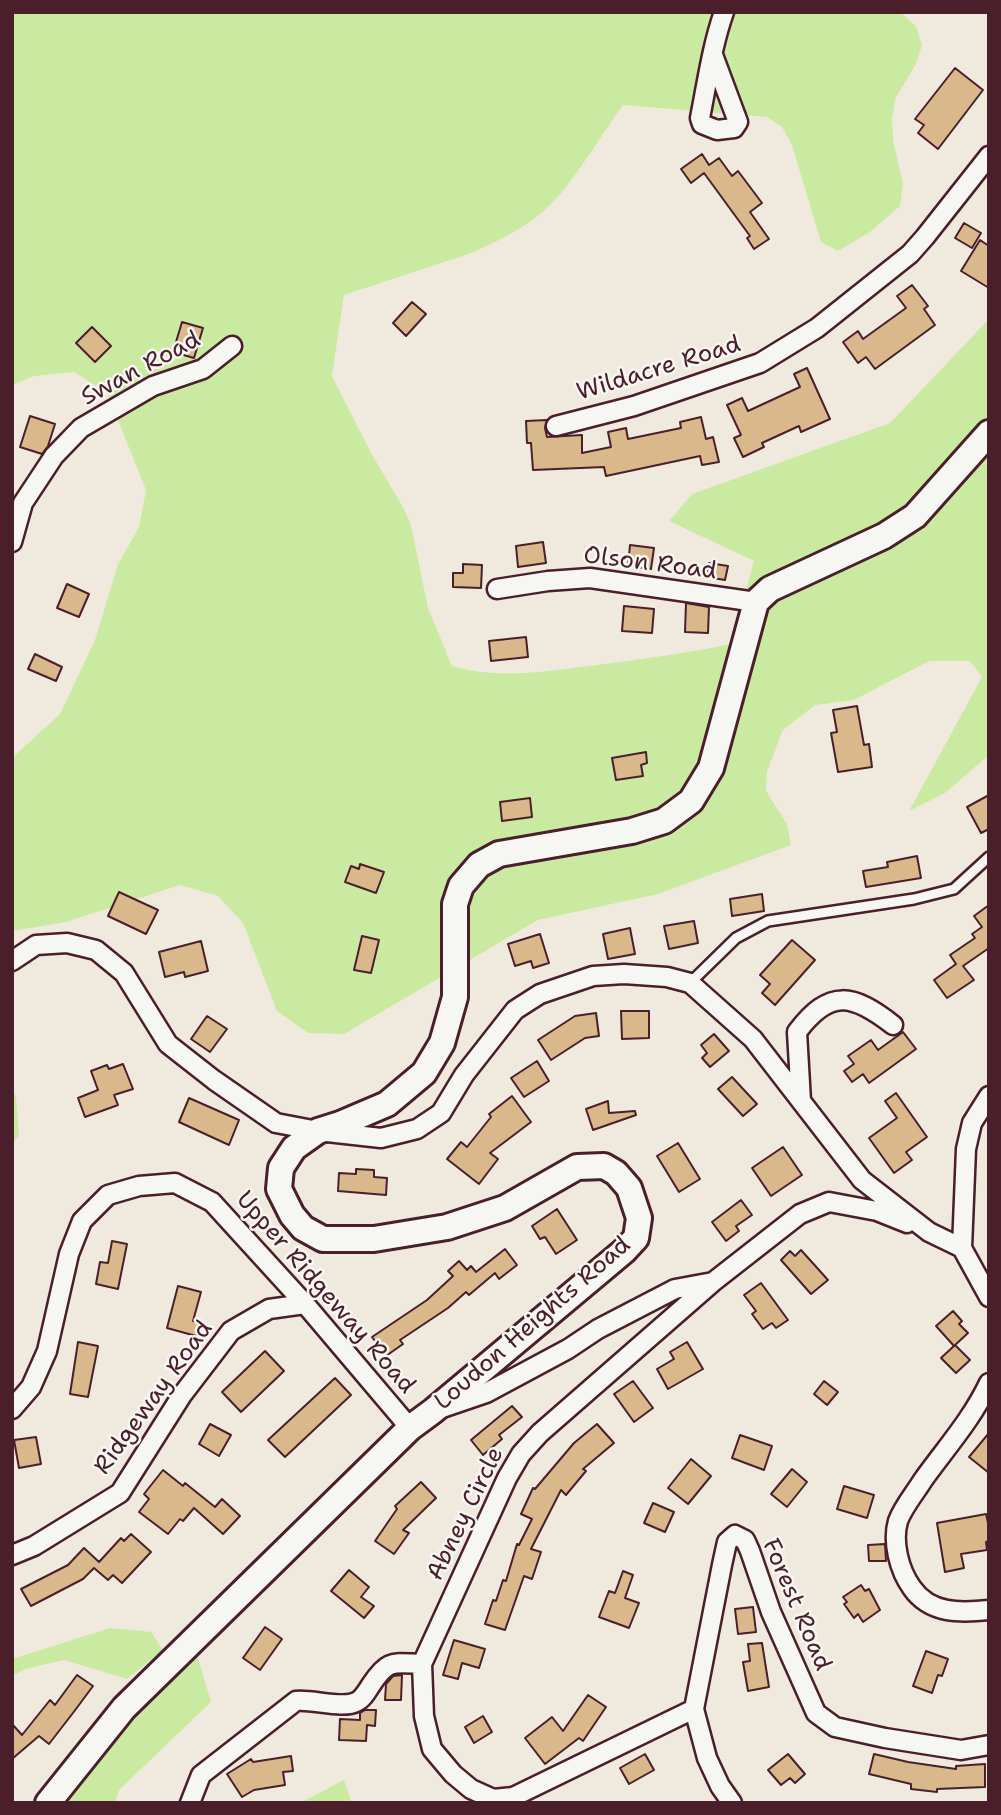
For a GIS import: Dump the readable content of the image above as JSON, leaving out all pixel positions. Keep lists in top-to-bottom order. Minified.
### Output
{"streets":{"street":["Swan Road","Wildacre Road","Olson Road","Upper Ridgeway Road","Loudon Heights Road","Ridgeway Road","Abney Circle","Forest Road"]},"crossings":[["Olson Road","Loudon Heights Road"],["Upper Ridgeway Road","Loudon Heights Road"],["Upper Ridgeway Road","Ridgeway Road"],["Abney Circle","Forest Road"]]}
